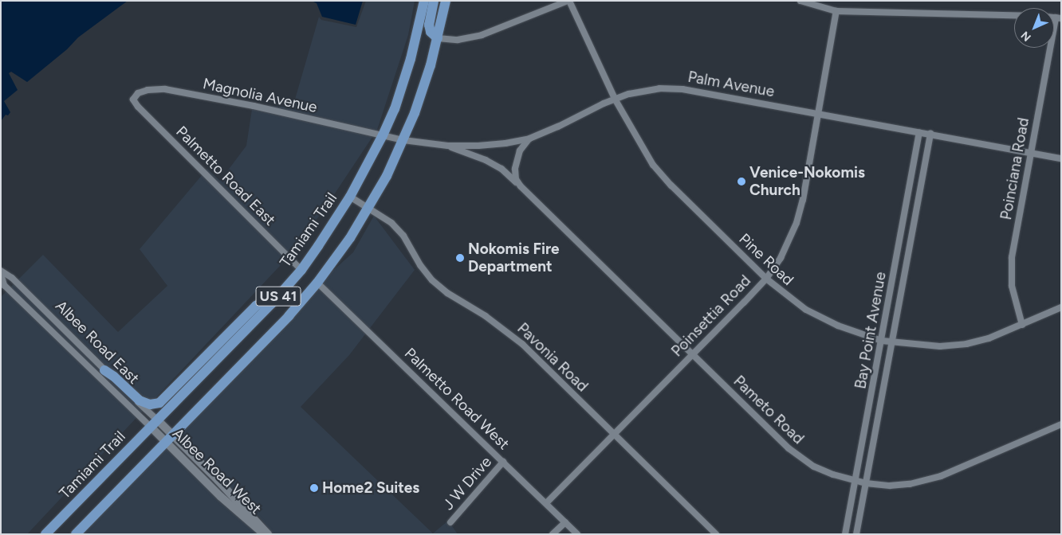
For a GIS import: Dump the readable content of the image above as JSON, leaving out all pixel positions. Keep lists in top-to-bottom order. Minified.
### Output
{"streets":{"main road":["Tamiami Trail","US 41"],"street":["Palm Avenue","Magnolia Avenue","Poinciana Road","Palmetto Road East","Pine Road","Poinsettia Road","Bay Point Avenue","Albee Road East","Pavonia Road","Palmetto Road West","Pameto Road","Albee Road West","J W Drive"]},"crossings":[["Palm Avenue","Magnolia Avenue"],["Palm Avenue","Poinciana Road"],["Palm Avenue","Pine Road"],["Palm Avenue","US 41"],["Palm Avenue","Poinsettia Road"],["Palm Avenue","Bay Point Avenue"],["Palm Avenue","Pameto Road"],["Magnolia Avenue","Palmetto Road East"],["Magnolia Avenue","Tamiami Trail"],["Magnolia Avenue","US 41"],["Poinciana Road","Pine Road"],["Palmetto Road East","Tamiami Trail"],["Tamiami Trail","Albee Road East"],["Tamiami Trail","Pavonia Road"],["Pine Road","Poinsettia Road"],["Pine Road","Bay Point Avenue"],["US 41","Albee Road East"],["US 41","Pavonia Road"],["US 41","Palmetto Road West"],["US 41","Albee Road West"],["Poinsettia Road","Pavonia Road"],["Poinsettia Road","Palmetto Road West"],["Poinsettia Road","Pameto Road"],["Bay Point Avenue","Pameto Road"],["Albee Road East","Albee Road West"],["Palmetto Road West","J W Drive"]],"places":["Venice-Nokomis Church","Nokomis Fire Department","Home2 Suites"],"north":"bottom left"}
